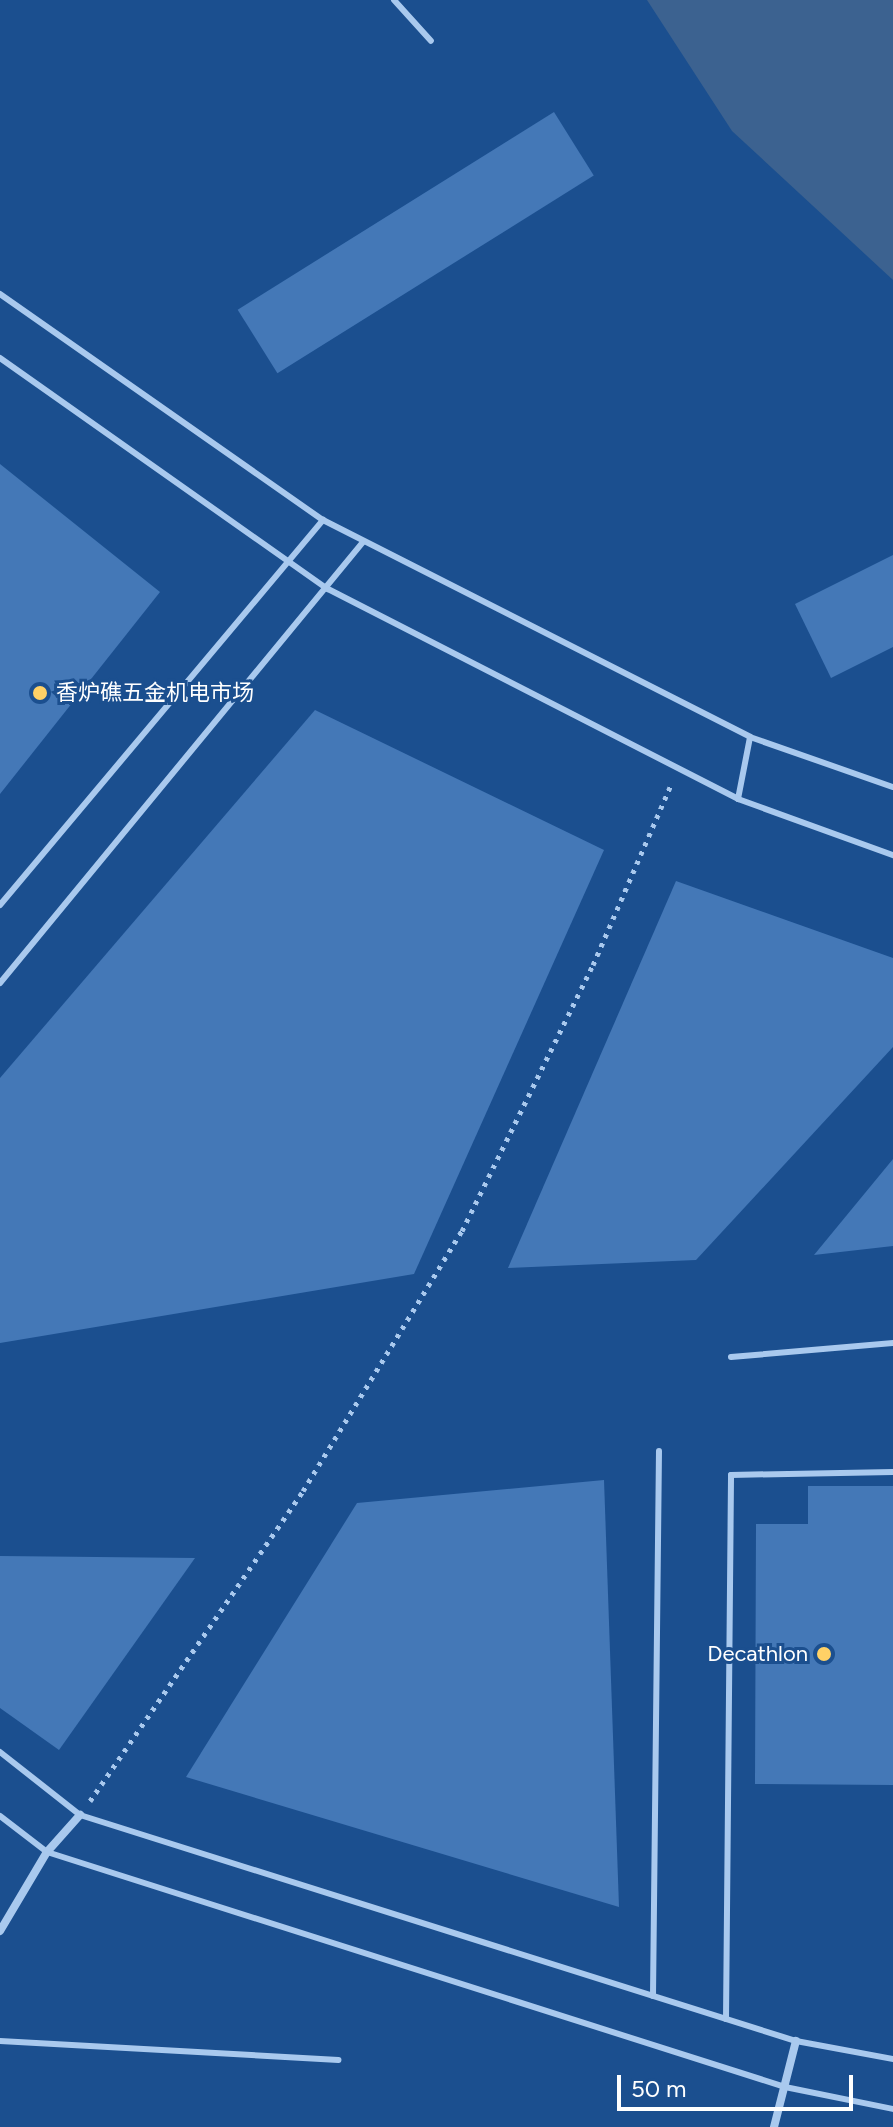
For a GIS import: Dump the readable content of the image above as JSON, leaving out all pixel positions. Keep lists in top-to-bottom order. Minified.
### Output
{"places":["香炉礁五金机电市场","Decathlon"],"scale_bar":"50 m"}
